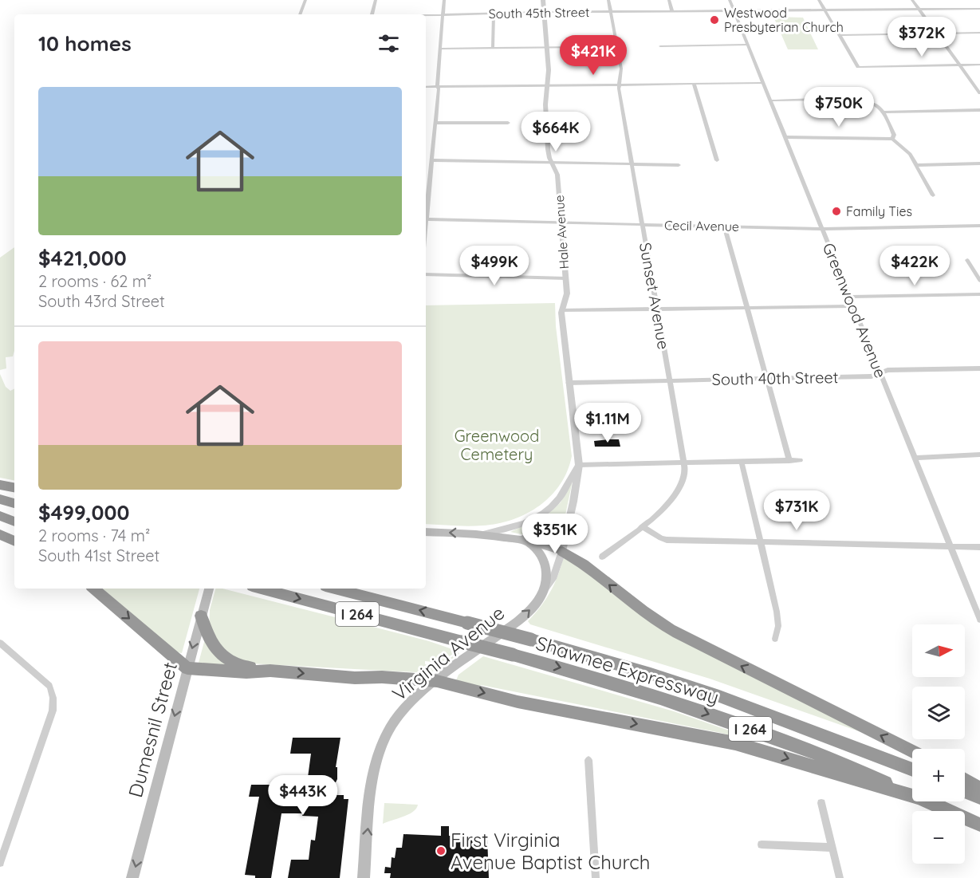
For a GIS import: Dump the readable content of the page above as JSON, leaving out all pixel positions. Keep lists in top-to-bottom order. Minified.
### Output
{"streets":{"highway":["I 264","Shawnee Expressway"],"main road":["Virginia Avenue","Dumesnil Street"],"street":["South 45th Street","Cecil Avenue","Hale Avenue","Sunset Avenue","Greenwood Avenue","South 40th Street"]},"crossings":[["South 45th Street","Hale Avenue"],["South 45th Street","Sunset Avenue"],["South 45th Street","Greenwood Avenue"],["Cecil Avenue","Hale Avenue"],["Cecil Avenue","Sunset Avenue"],["Cecil Avenue","Greenwood Avenue"],["Hale Avenue","South 40th Street"],["Hale Avenue","Virginia Avenue"],["Sunset Avenue","South 40th Street"],["Greenwood Avenue","South 40th Street"]],"one_way":["Virginia Avenue","Dumesnil Street"],"parks":["Greenwood Cemetery"],"places":["Westwood Presbyterian Church","Family Ties","First Virginia Avenue Baptist Church"],"north":"right","page":{"heading":"10 homes","price":["$372K","$421K","$750K","$664K","$499K","$422K","$1.11M","$731K","$351K","$443K"],"list":[{"name":"$421,000","note":"2 rooms · 62 m² · South 43rd Street"},{"name":"$499,000","note":"2 rooms · 74 m² · South 41st Street"}],"map_buttons":["+","−"]}}
